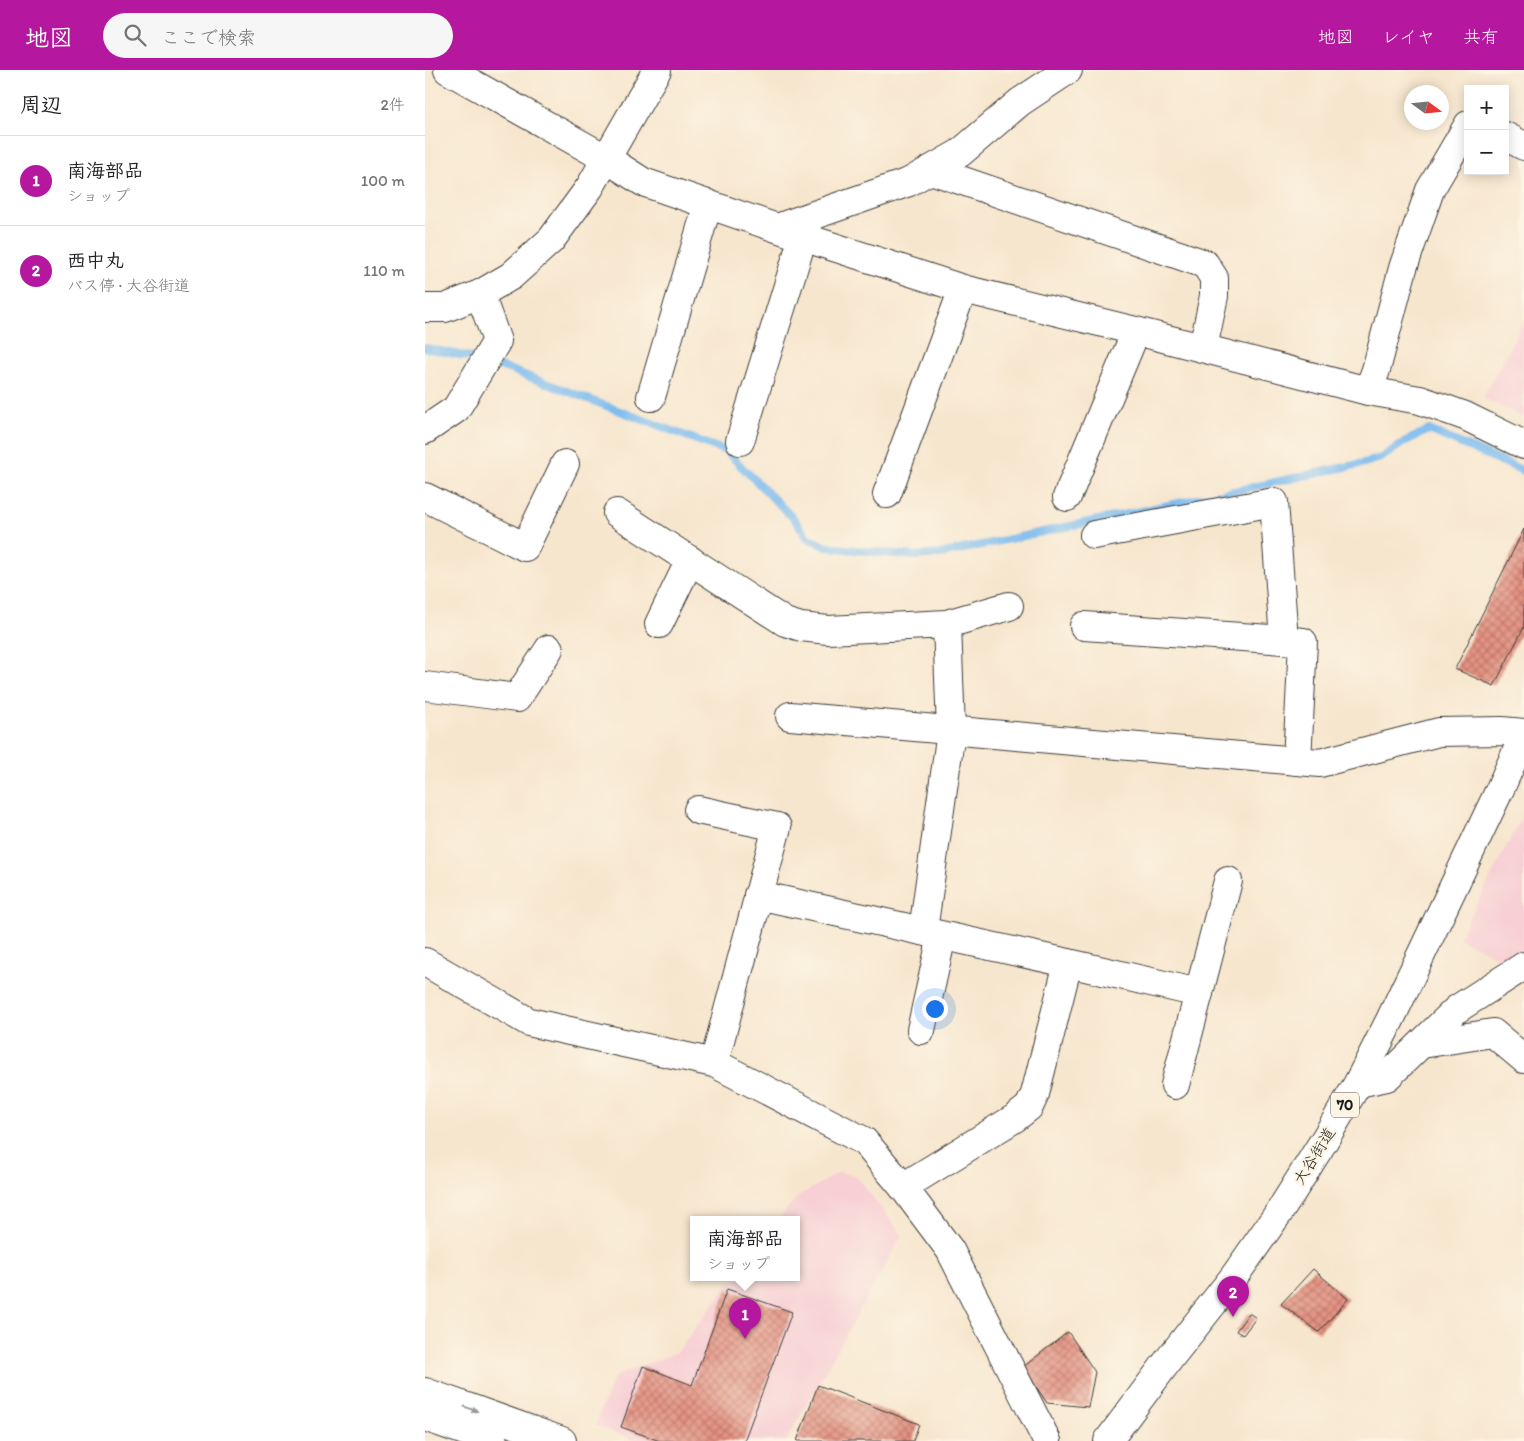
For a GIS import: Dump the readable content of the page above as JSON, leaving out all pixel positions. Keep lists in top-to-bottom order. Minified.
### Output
{"streets":{"street":["70","大谷街道"]},"north":"right","page":{"header":"地図","search":"ここで検索","nav":["地図","レイヤ","共有"],"heading":["周辺","2件"],"map_buttons":["+","−"],"list":[{"mark":"1","name":"南海部品","note":"ショップ","value":"100 m"},{"mark":"2","name":"西中丸","note":"バス停 · 大谷街道","value":"110 m"}],"popup":["南海部品","ショップ"],"pins":["2","1"]}}
